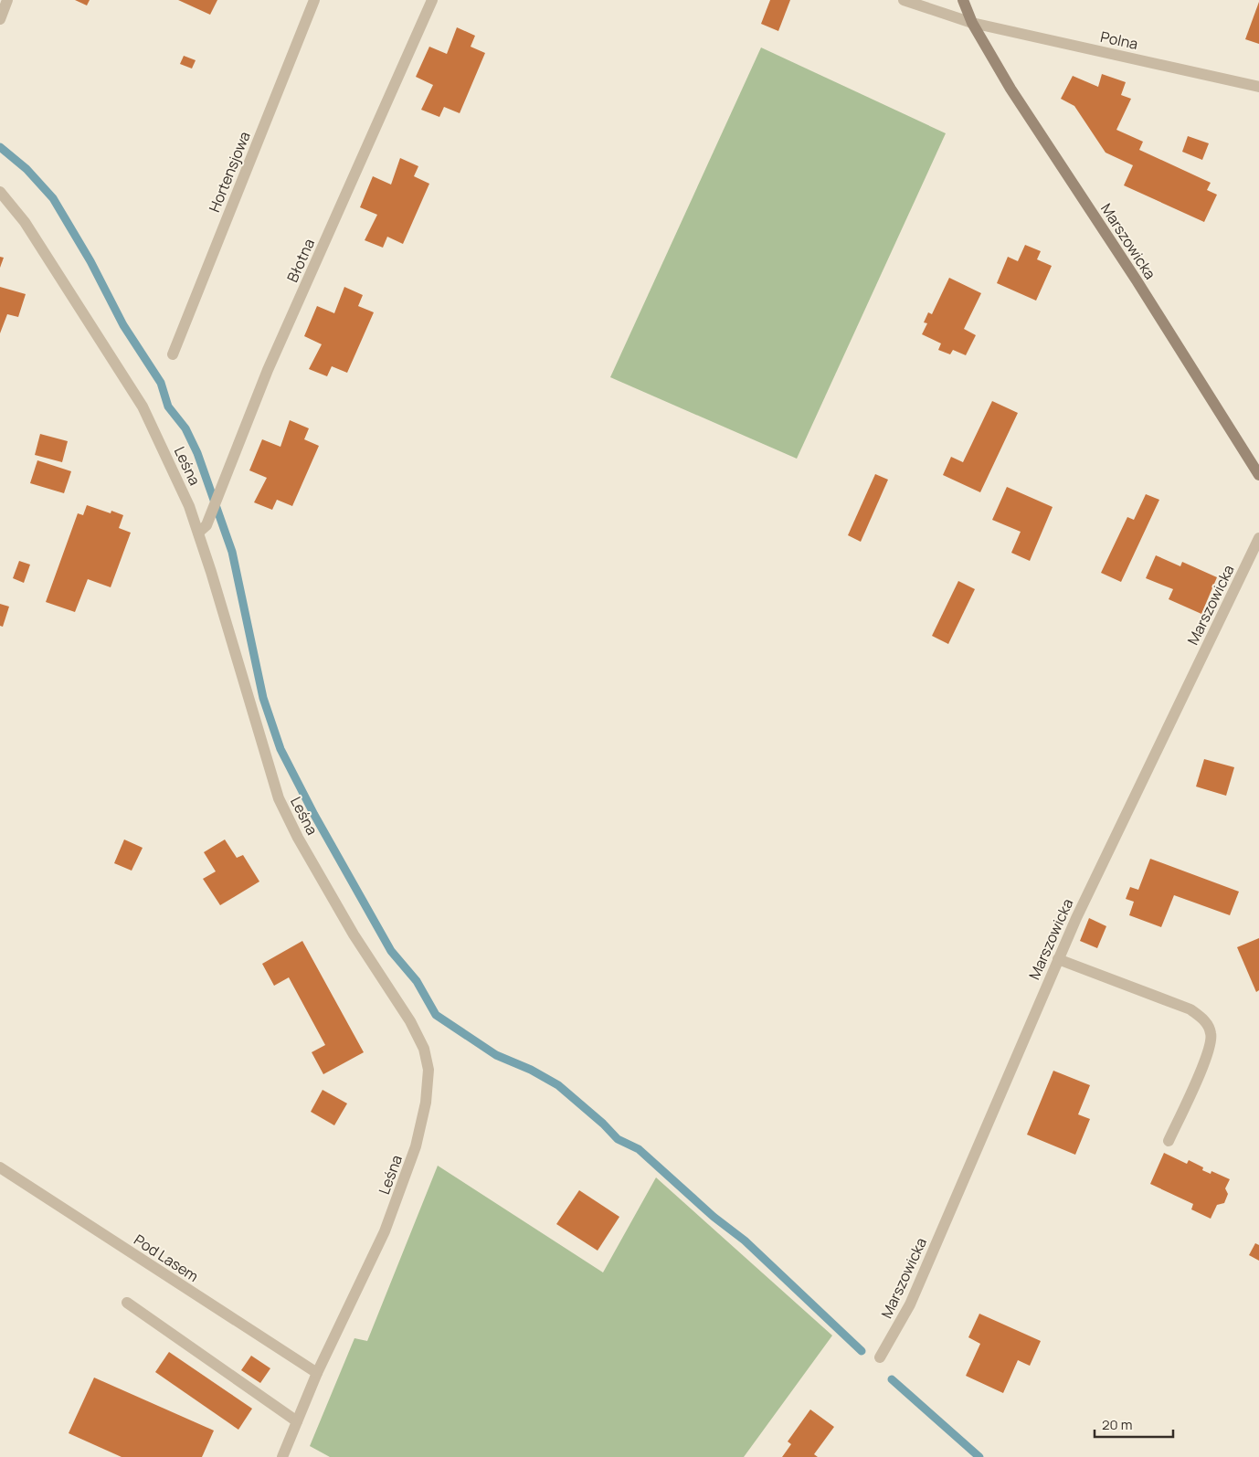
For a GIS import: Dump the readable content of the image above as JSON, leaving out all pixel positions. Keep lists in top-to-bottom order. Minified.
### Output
{"streets":{"street":["Polna","Hortensjowa","Marszowicka","Błotna","Leśna","Pod Lasem"]},"crossings":[["Polna","Marszowicka"],["Błotna","Leśna"],["Leśna","Pod Lasem"]],"scale_bar":"20 m"}
